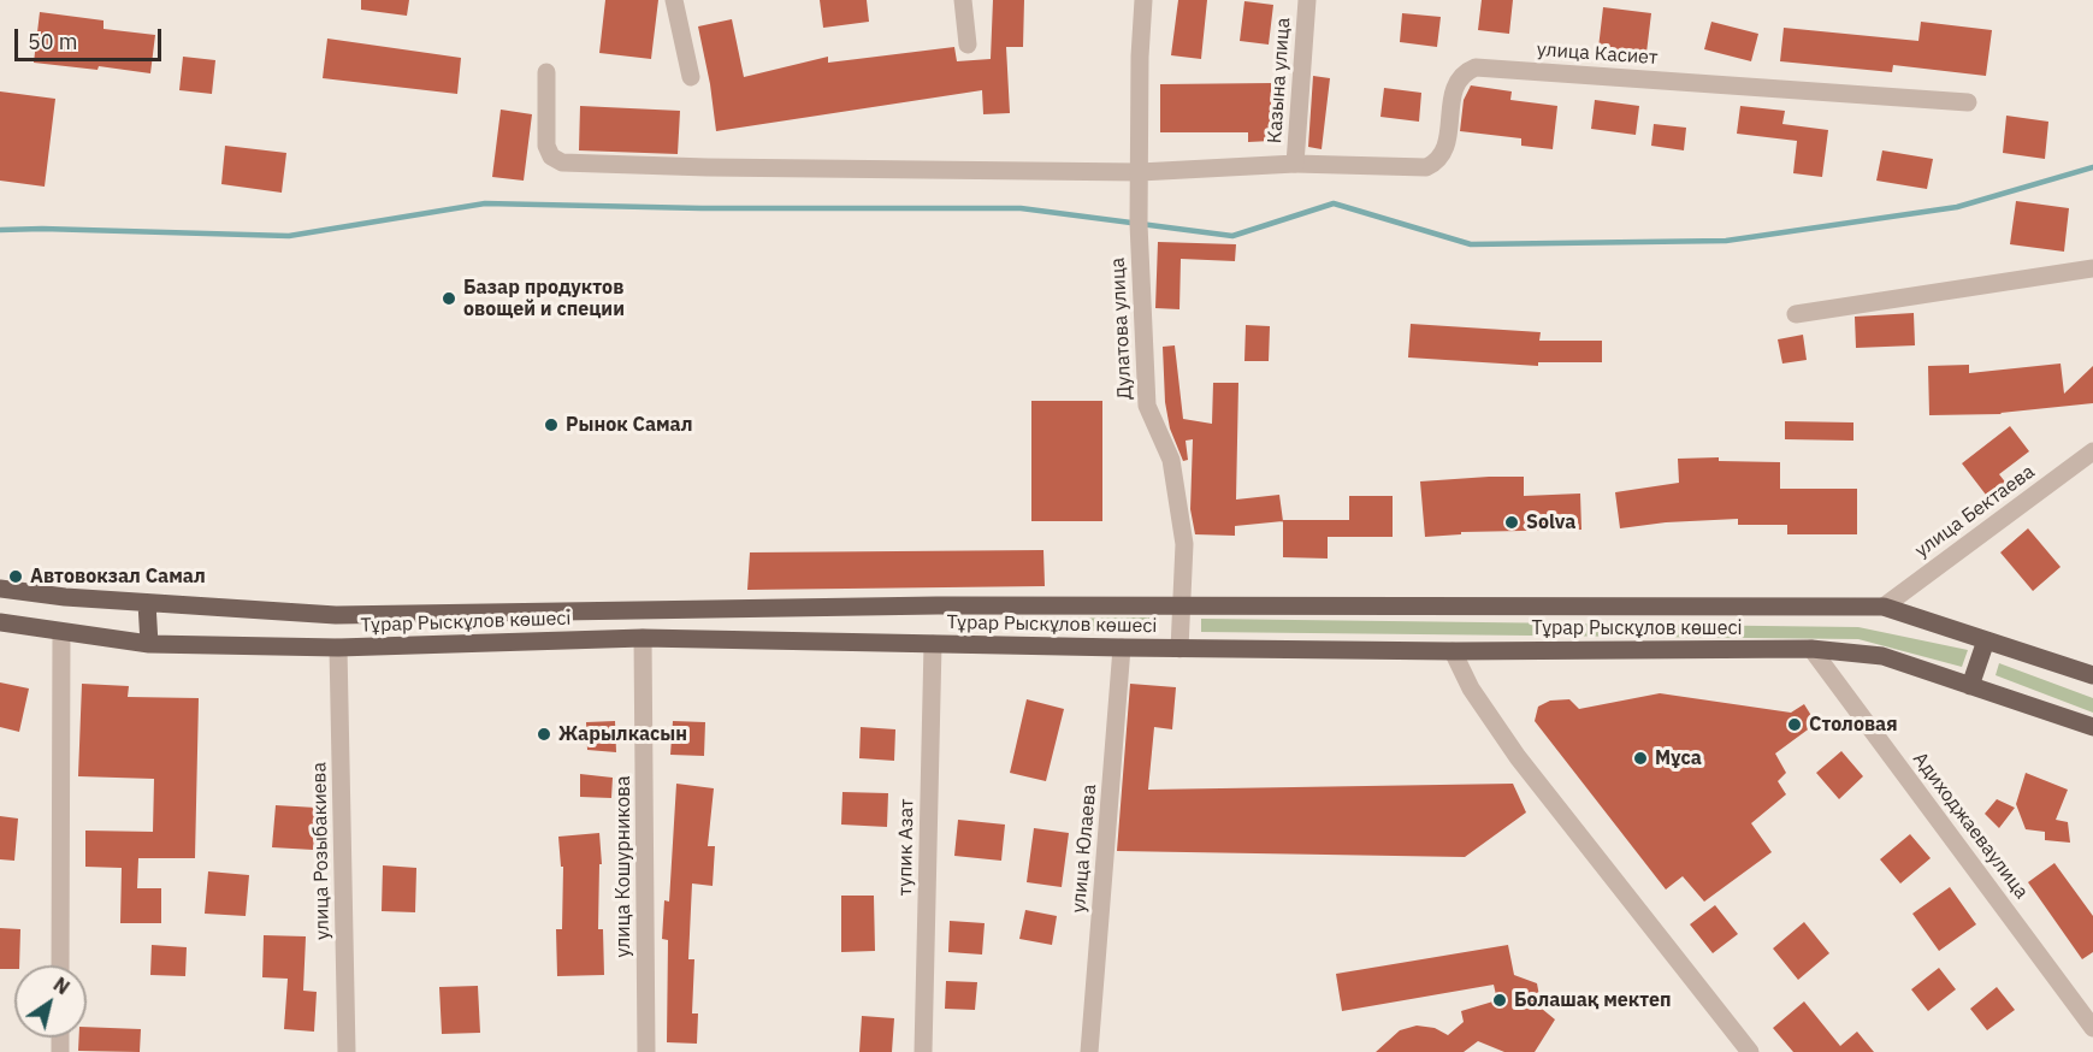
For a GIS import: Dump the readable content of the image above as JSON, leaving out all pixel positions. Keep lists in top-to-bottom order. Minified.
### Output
{"streets":{"main road":["Тұрар Рыскұлов көшесі"],"street":["улица Касиет","Казына улица","Дулатова улица","улица Бектаева","Адиходжаеваулица","тупик Азат","улица Юлаева","улица Розыбакиева","улица Кошурникова"]},"crossings":[["улица Касиет","Казына улица"],["Дулатова улица","Тұрар Рыскұлов көшесі"],["улица Бектаева","Тұрар Рыскұлов көшесі"],["Тұрар Рыскұлов көшесі","Адиходжаеваулица"],["Тұрар Рыскұлов көшесі","тупик Азат"],["Тұрар Рыскұлов көшесі","улица Юлаева"],["Тұрар Рыскұлов көшесі","улица Розыбакиева"],["Тұрар Рыскұлов көшесі","улица Кошурникова"]],"places":["Базар продуктов овощей и специи","Рынок Самал","Solva","Автовокзал Самал","Столовая","Жарылкасын","Мұса","Болашақ мектеп"],"scale_bar":"50 m","north":"top right"}
